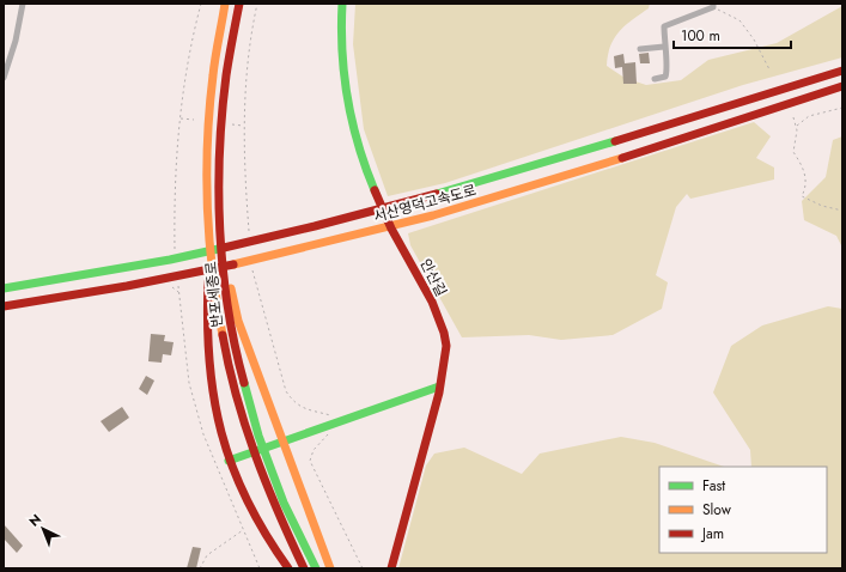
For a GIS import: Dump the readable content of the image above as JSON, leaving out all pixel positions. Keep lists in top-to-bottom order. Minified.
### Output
{"streets":{"main road":["서산영덕고속도로","안산길","반포세종로"]},"legend":["Fast","Slow","Jam"],"scale_bar":"100 m","north":"top left"}
